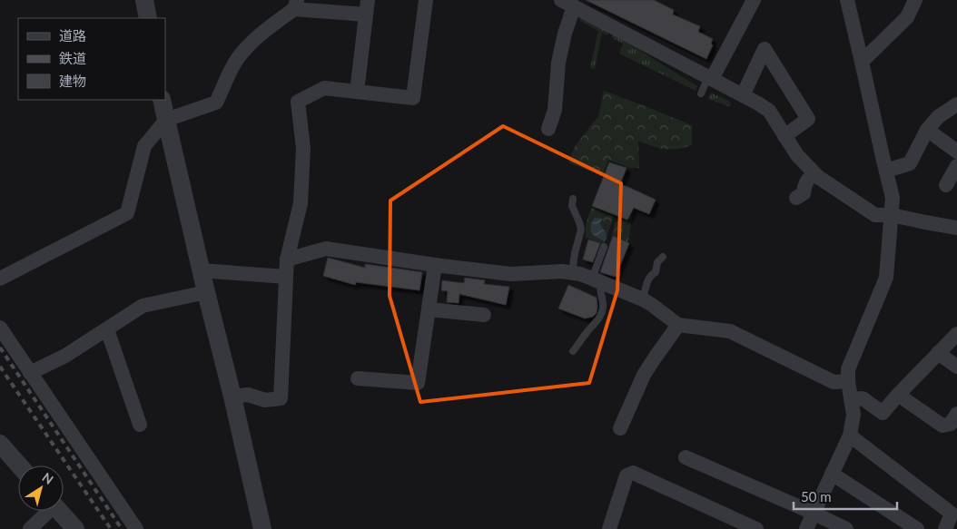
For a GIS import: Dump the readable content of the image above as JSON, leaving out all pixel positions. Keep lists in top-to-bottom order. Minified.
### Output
{"legend":["道路","鉄道","建物"],"scale_bar":"50 m","north":"top right"}
